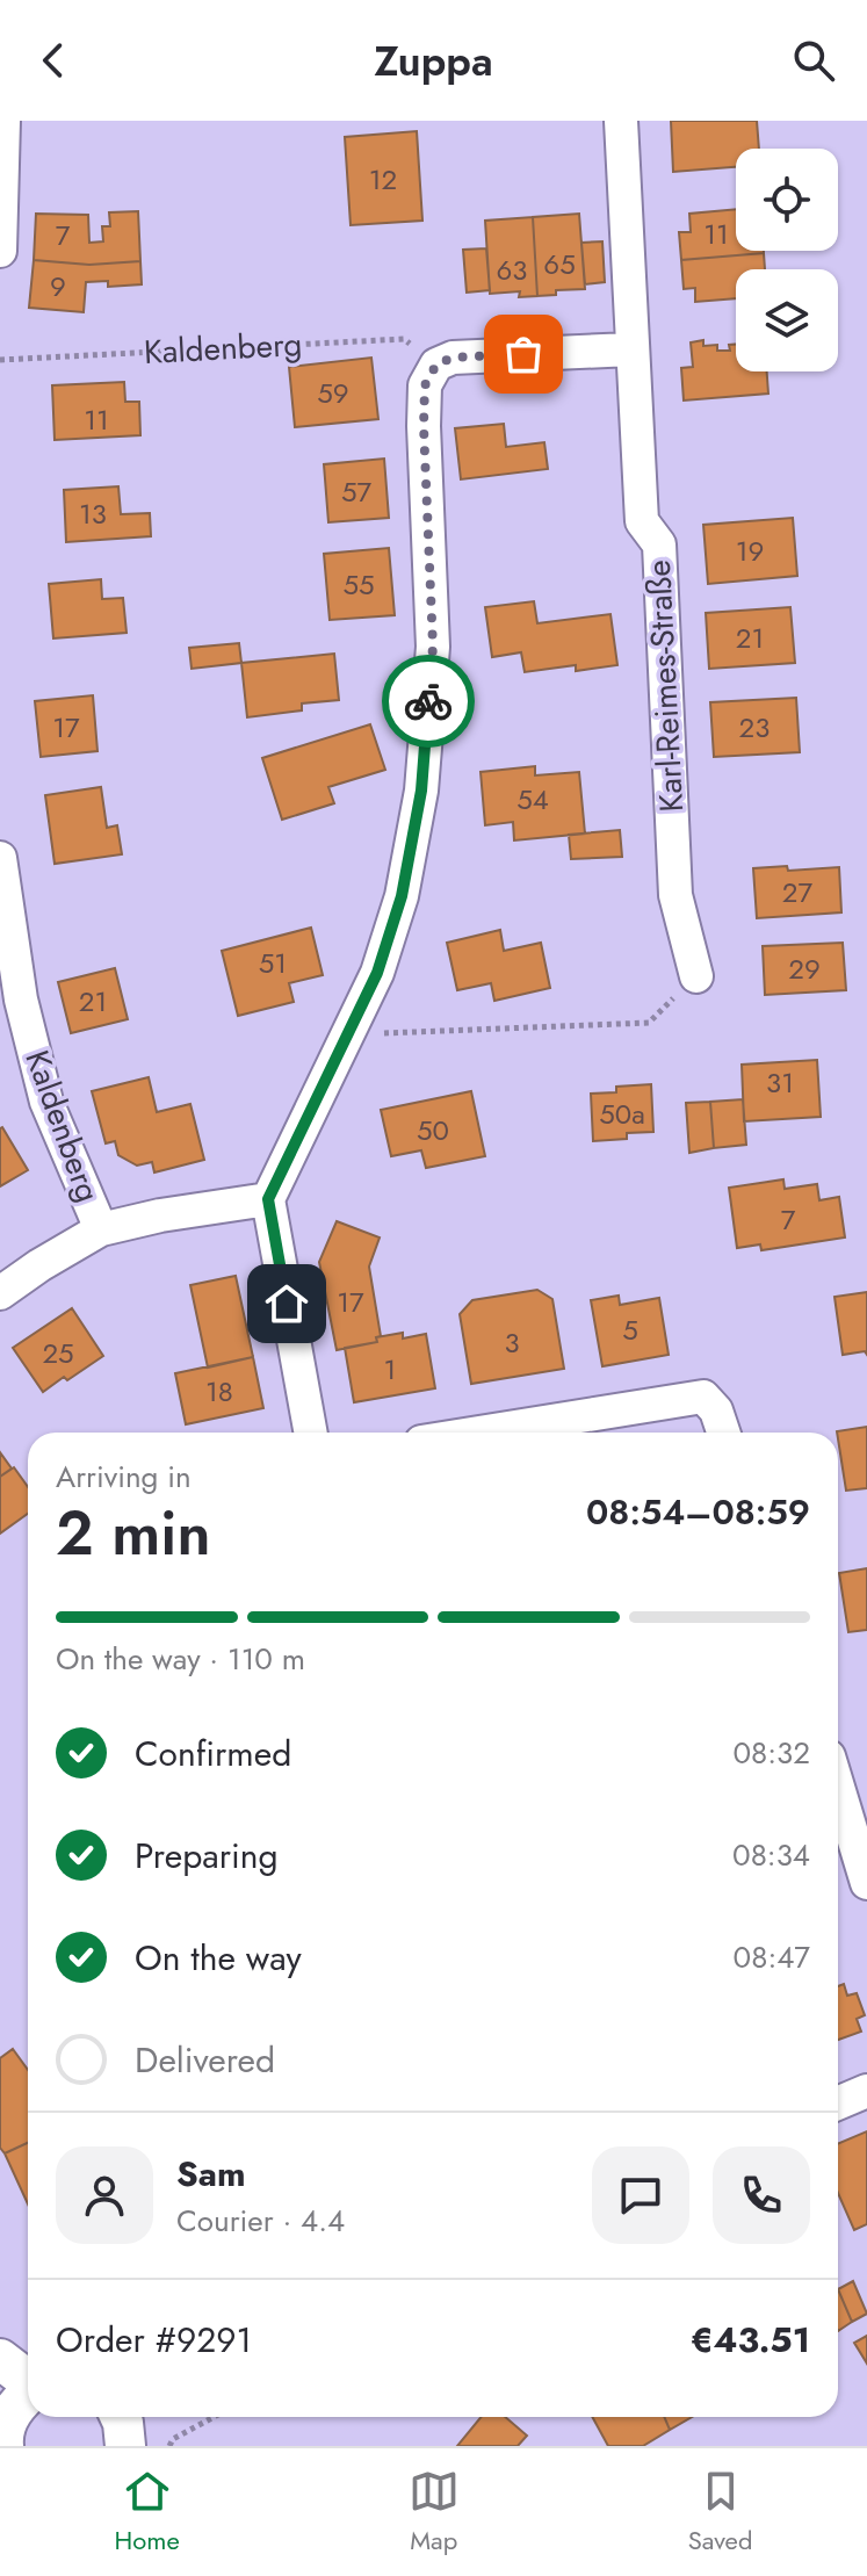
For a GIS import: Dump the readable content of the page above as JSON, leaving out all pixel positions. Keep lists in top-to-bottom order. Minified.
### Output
{"streets":{"street":["Kaldenberg","Karl-Reimes-Straße"]},"house_numbers":["12","11","7","65","63","9","59","11","57","13","19","55","21","17","23","54","27","51","29","21","31","50a","50","7","17","5","3","25","1","18"],"page":{"header":"Zuppa","heading":["2 min","Arriving in","08:54–08:59"],"panel":["Sam","Courier · 4.4","Order #9291","€43.51"],"bar":"On the way · 110 m","list":[["Confirmed","08:32"],["Preparing","08:34"],["On the way","08:47"],"Delivered"],"tabs":["Home","Map","Saved"]}}
